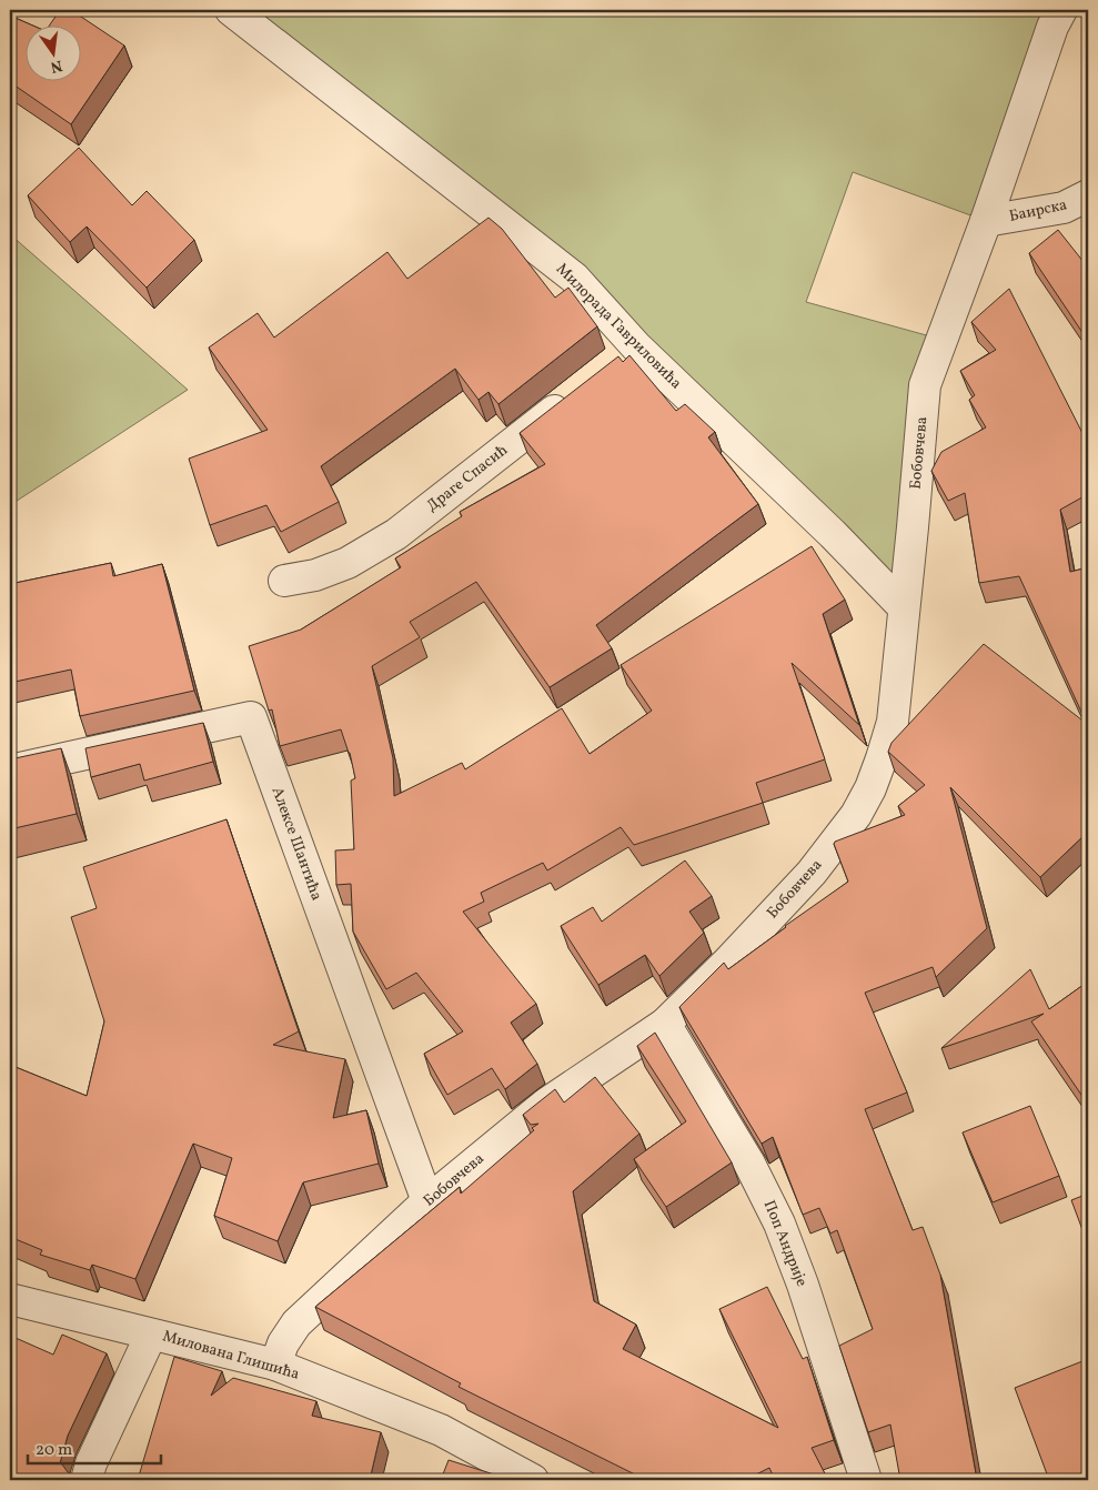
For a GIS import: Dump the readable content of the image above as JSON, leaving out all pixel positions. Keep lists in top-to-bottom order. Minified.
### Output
{"streets":{"street":["Баирска","Милорада Гавриловића","Бобовчева","Драге Спасић","Алексе Шантића","Поп Андрије","Милована Глишића"]},"crossings":[["Баирска","Бобовчева"],["Милорада Гавриловића","Бобовчева"],["Бобовчева","Алексе Шантића"],["Бобовчева","Поп Андрије"],["Бобовчева","Милована Глишића"]],"scale_bar":"20 m","north":"bottom"}
